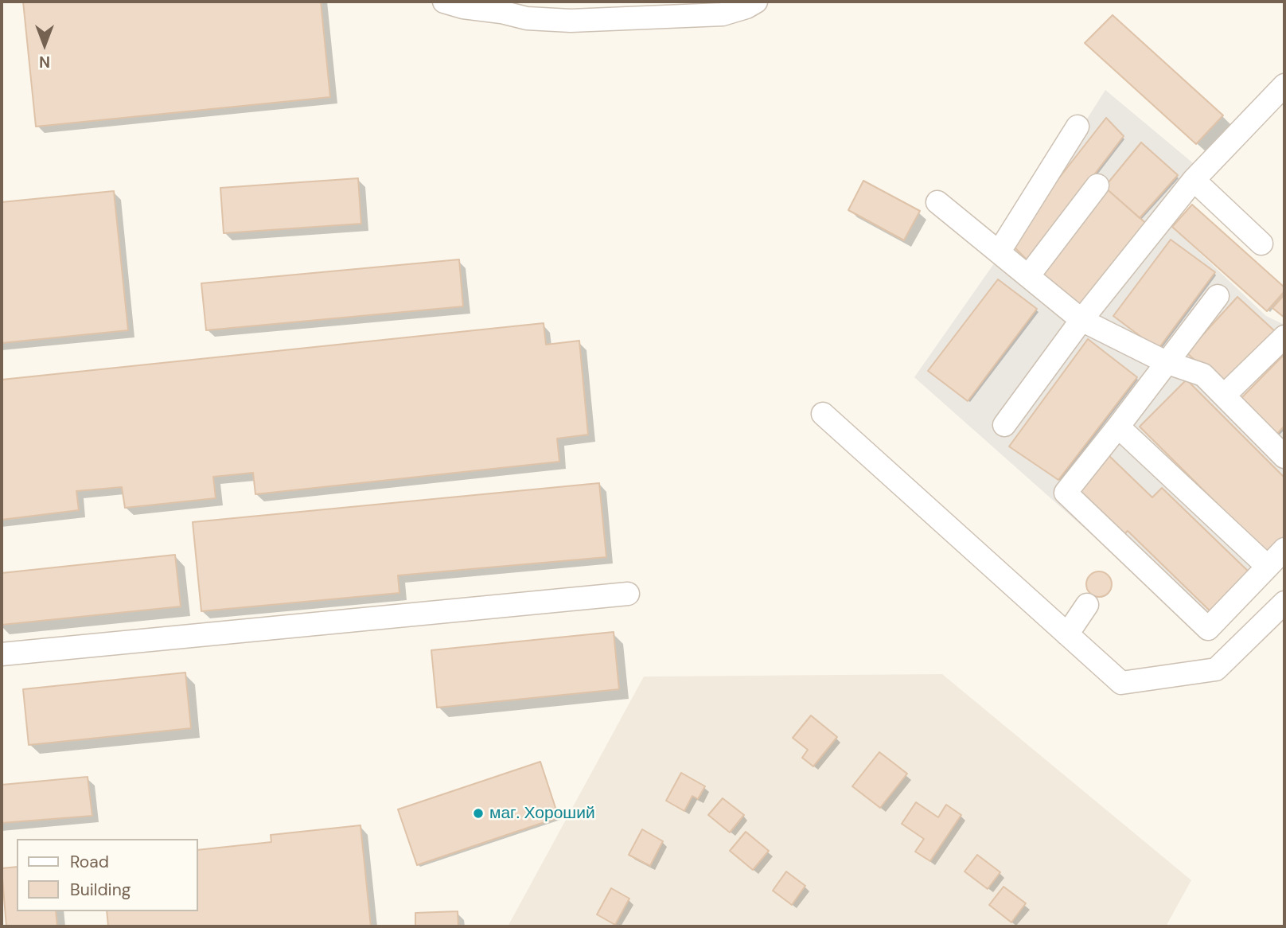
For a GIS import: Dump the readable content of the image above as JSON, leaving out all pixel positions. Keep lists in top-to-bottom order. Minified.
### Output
{"places":["маг. Хороший"],"legend":["Road","Building"],"north":"bottom"}
